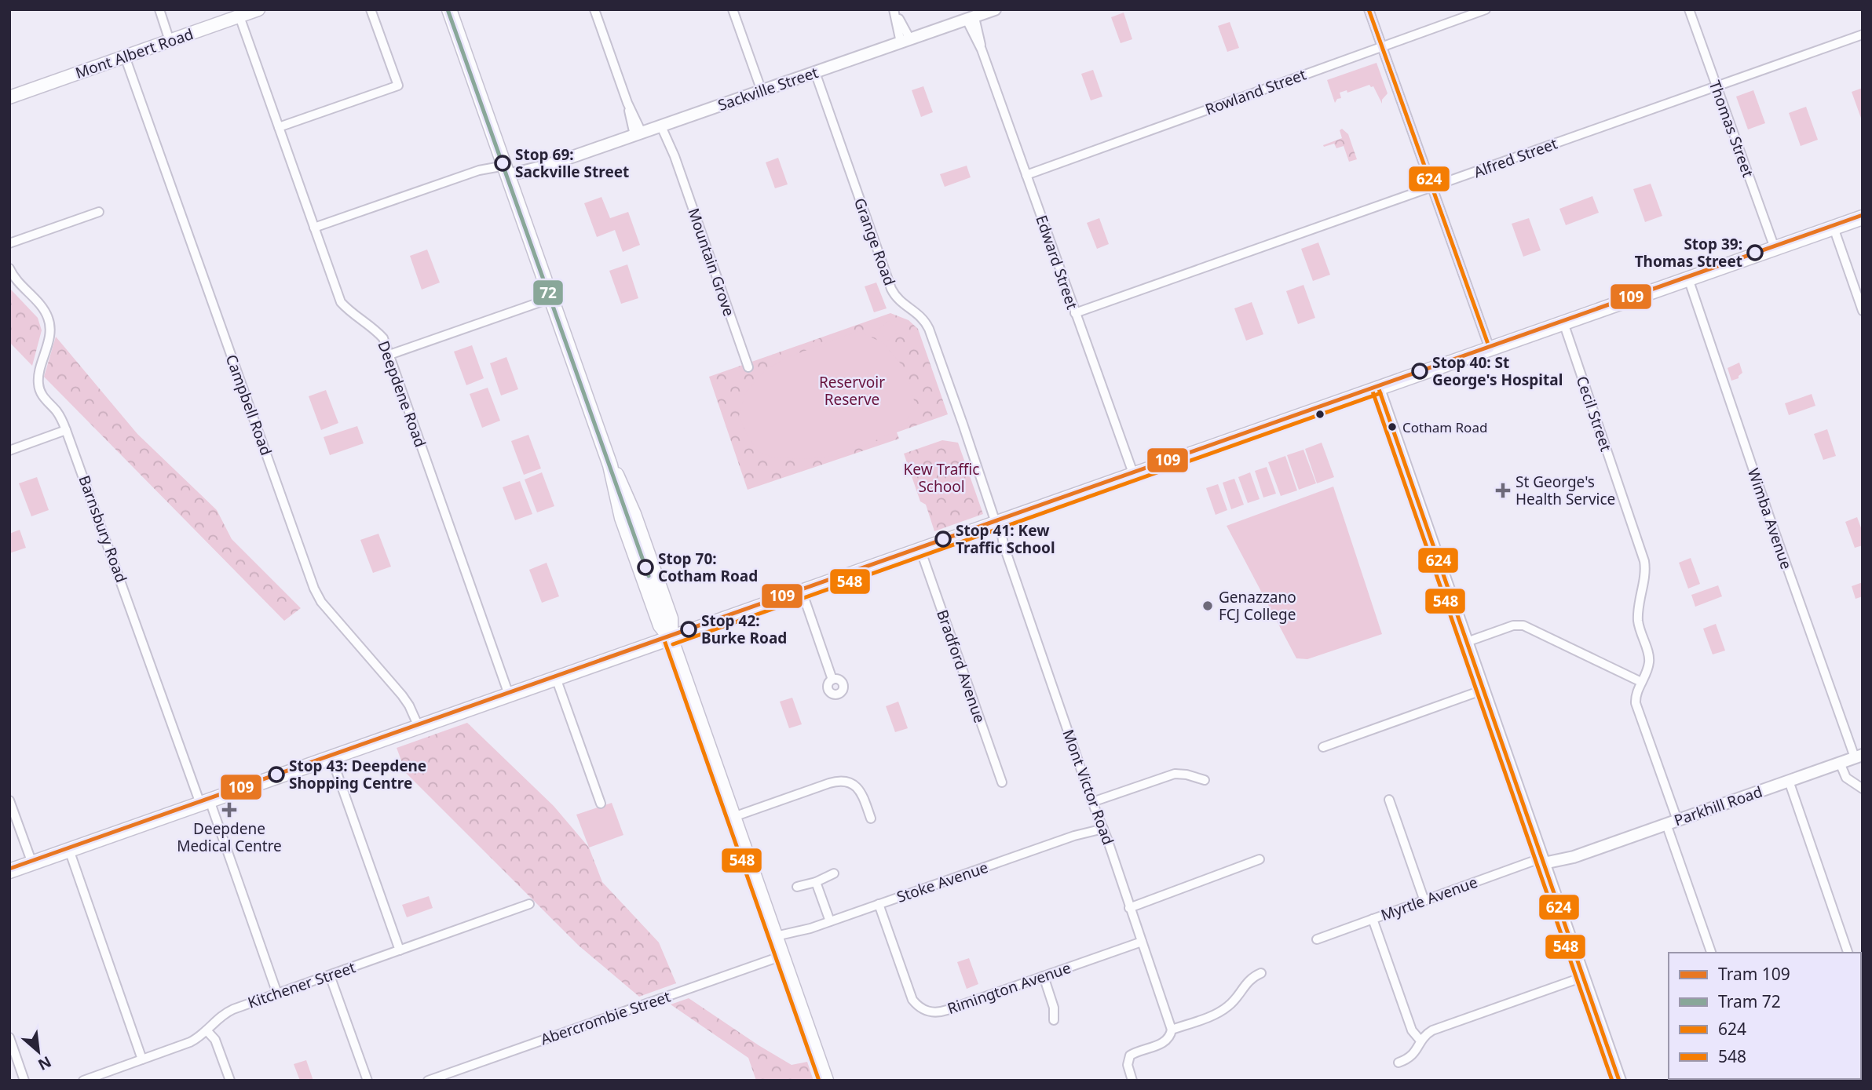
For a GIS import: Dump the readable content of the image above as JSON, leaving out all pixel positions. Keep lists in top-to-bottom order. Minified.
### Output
{"streets":{"main road":["Mont Albert Road"],"street":["Sackville Street","Rowland Street","Thomas Street","Alfred Street","Grange Road","Mountain Grove","Edward Street","Deepdene Road","Campbell Road","Cecil Street","Wimba Avenue","Barnsbury Road","Bradford Avenue","Mont Victor Road","Parkhill Road","Stoke Avenue","Myrtle Avenue","Kitchener Street","Rimington Avenue","Abercrombie Street"]},"crossings":[["Mont Albert Road","Deepdene Road"],["Mont Albert Road","Campbell Road"],["Sackville Street","Grange Road"],["Sackville Street","Mountain Grove"],["Sackville Street","Edward Street"],["Rowland Street","Edward Street"],["Thomas Street","Alfred Street"],["Alfred Street","Edward Street"],["Grange Road","Mont Victor Road"],["Cecil Street","Parkhill Road"],["Wimba Avenue","Parkhill Road"],["Barnsbury Road","Kitchener Street"],["Mont Victor Road","Stoke Avenue"],["Mont Victor Road","Rimington Avenue"],["Parkhill Road","Myrtle Avenue"],["Stoke Avenue","Rimington Avenue"],["Stoke Avenue","Abercrombie Street"]],"parks":["Reservoir Reserve","Kew Traffic School"],"places":{"other":["Stop 69: Sackville Street","Stop 39: Thomas Street","Stop 40: St George's Hospital","Cotham Road","Stop 41: Kew Traffic School","Stop 70: Cotham Road","Genazzano FCJ College","Stop 42: Burke Road","Stop 43: Deepdene Shopping Centre"],"health":["St George's Health Service","Deepdene Medical Centre"]},"lines":["tram line 72","transit line 624","tram line 109","transit line 548"],"legend":["Tram 109","Tram 72","624","548"],"north":"bottom right"}
